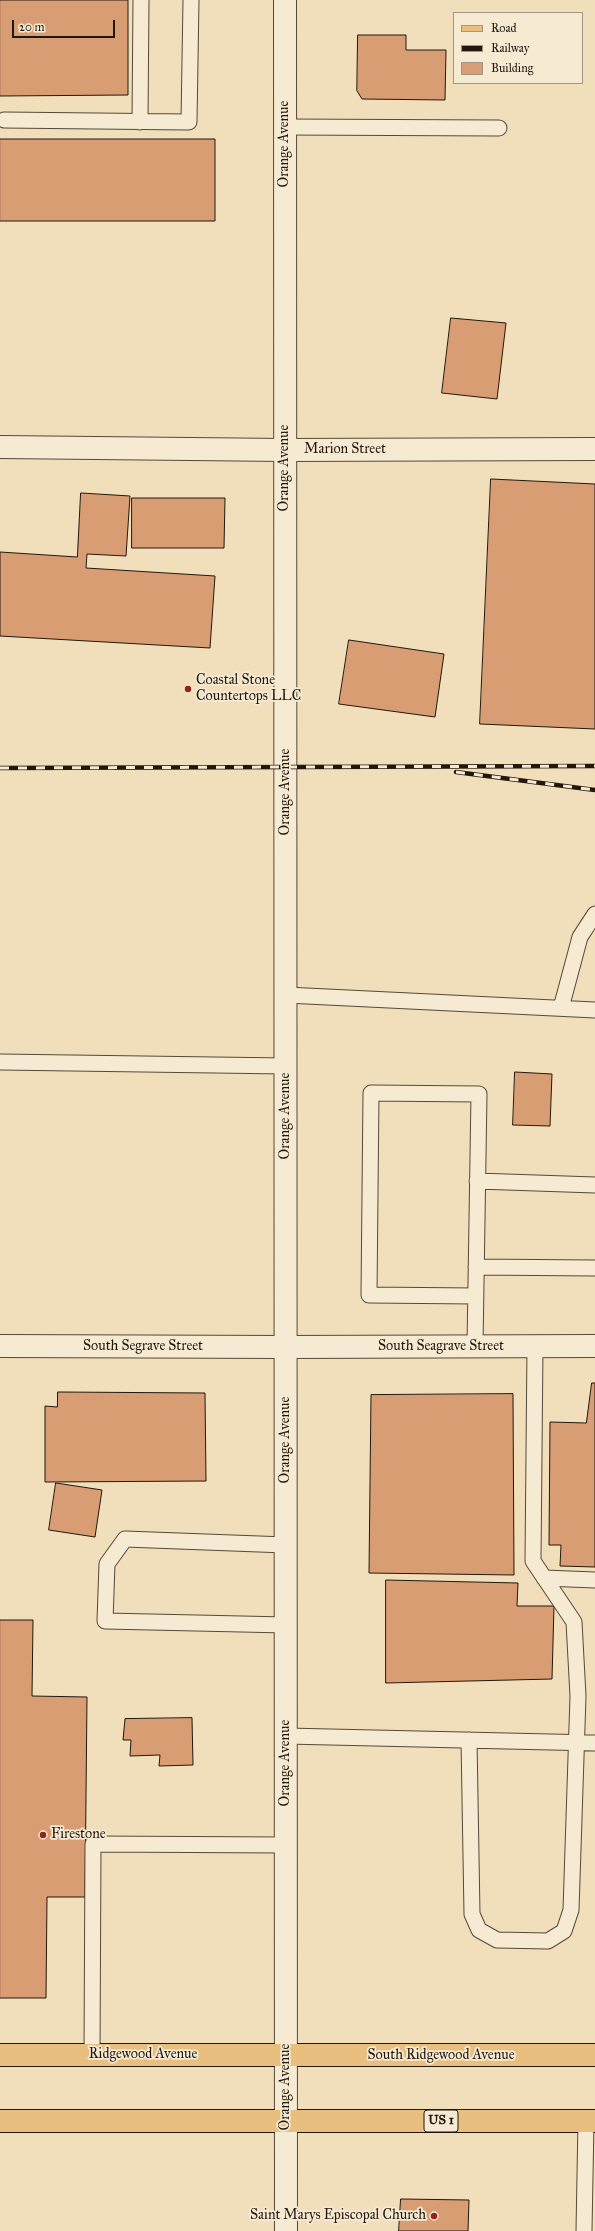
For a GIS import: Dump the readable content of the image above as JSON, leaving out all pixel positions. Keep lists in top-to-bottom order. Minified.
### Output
{"streets":{"main road":["Ridgewood Avenue","South Ridgewood Avenue","US 1"],"street":["Orange Avenue","Marion Street","South Segrave Street","South Seagrave Street"]},"crossings":[["Orange Avenue","Marion Street"],["Orange Avenue","South Segrave Street"],["Orange Avenue","South Seagrave Street"],["Orange Avenue","Ridgewood Avenue"],["Orange Avenue","South Ridgewood Avenue"],["Orange Avenue","US 1"],["South Segrave Street","South Seagrave Street"],["Ridgewood Avenue","South Ridgewood Avenue"]],"places":["Coastal Stone Countertops LLC","Firestone","Saint Marys Episcopal Church"],"legend":["Road","Railway","Building"],"scale_bar":"20 m"}
